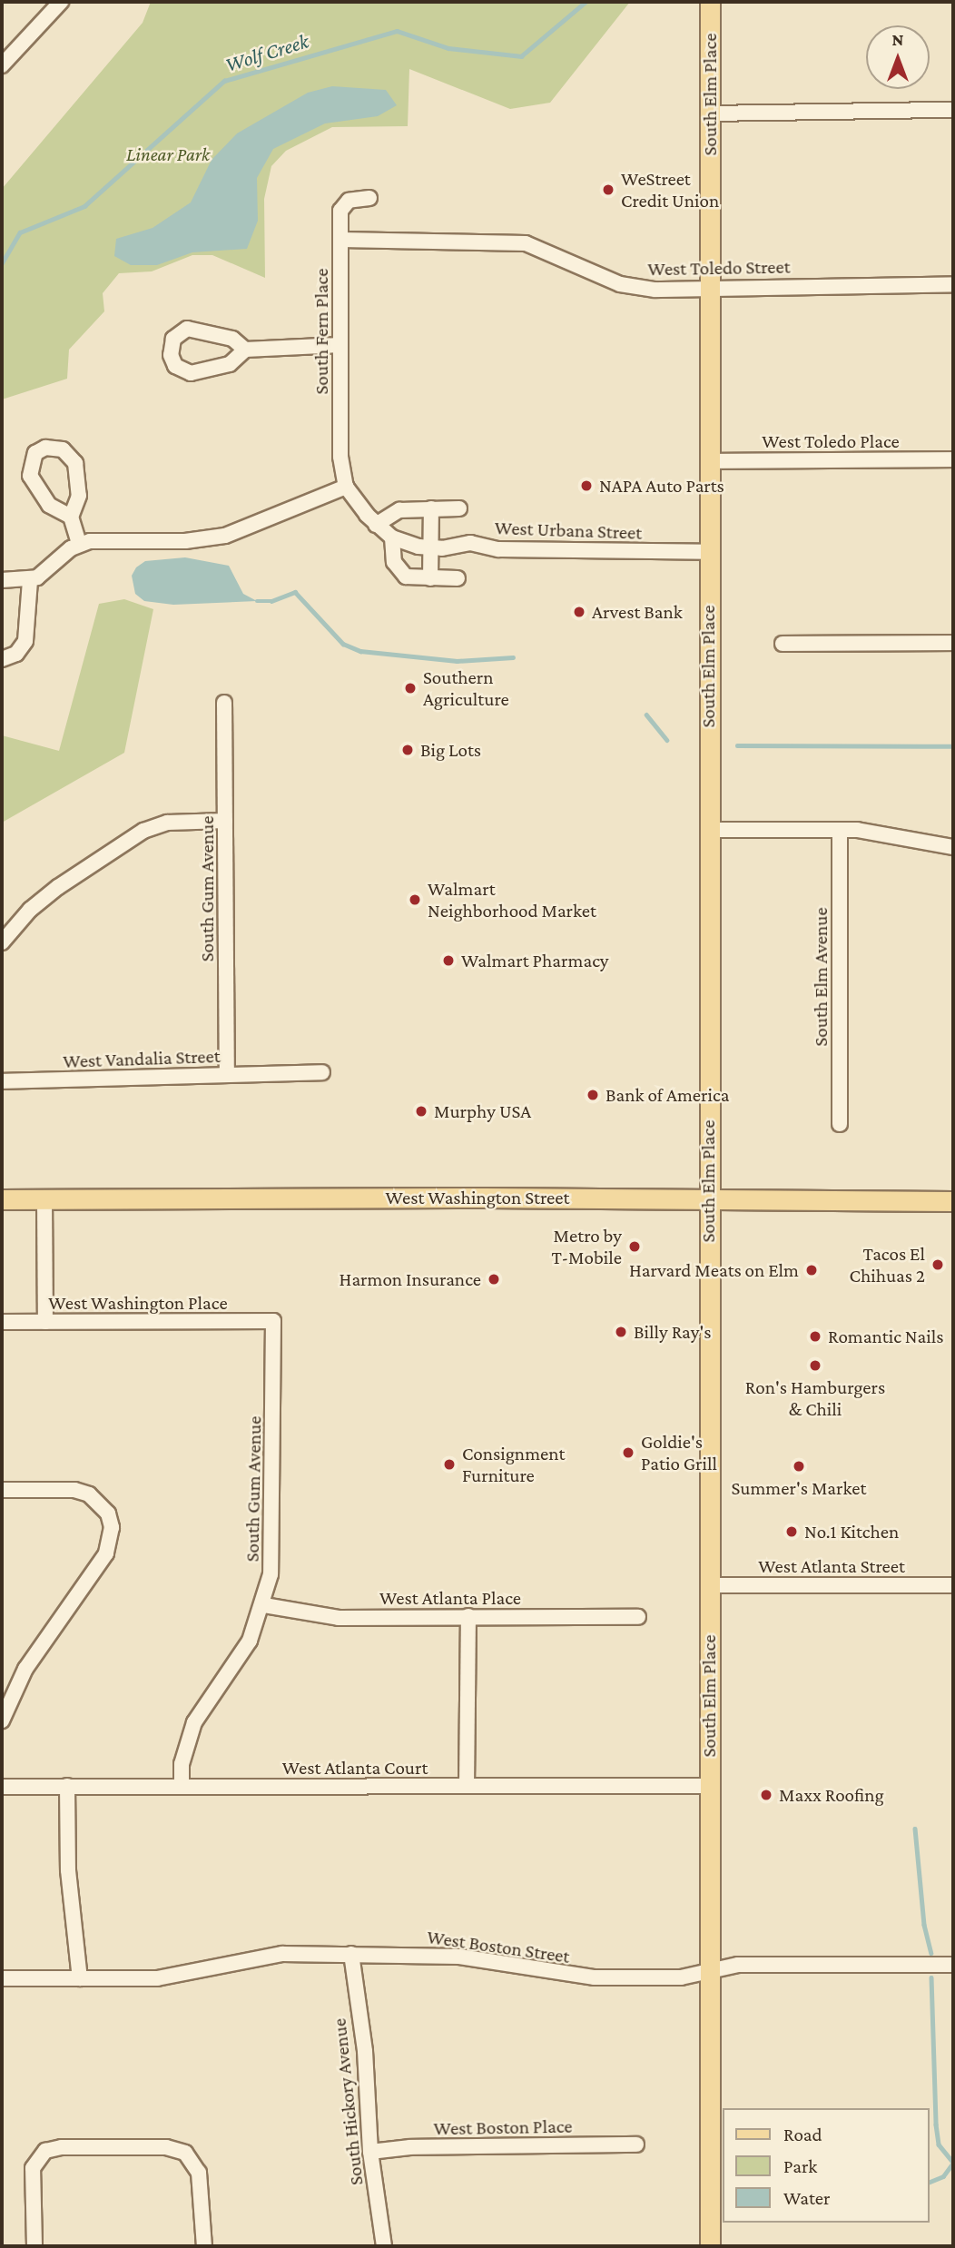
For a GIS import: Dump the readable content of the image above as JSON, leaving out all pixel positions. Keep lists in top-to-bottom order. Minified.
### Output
{"streets":{"main road":["South Elm Place","West Washington Street"],"street":["West Toledo Street","South Fern Place","West Toledo Place","West Urbana Street","South Gum Avenue","South Elm Avenue","West Vandalia Street","West Washington Place","West Atlanta Street","West Atlanta Place","West Atlanta Court","West Boston Street","South Hickory Avenue","West Boston Place"]},"crossings":[["South Elm Place","West Toledo Street"],["South Elm Place","West Toledo Place"],["South Elm Place","West Urbana Street"],["South Elm Place","West Washington Street"],["South Elm Place","West Atlanta Street"],["South Elm Place","West Atlanta Court"],["South Elm Place","West Boston Street"],["West Toledo Street","South Fern Place"],["South Fern Place","West Urbana Street"],["South Gum Avenue","West Vandalia Street"],["South Gum Avenue","West Washington Place"],["South Gum Avenue","West Atlanta Place"],["South Gum Avenue","West Atlanta Court"],["West Boston Street","South Hickory Avenue"],["South Hickory Avenue","West Boston Place"]],"water":["Wolf Creek"],"parks":["Linear Park"],"places":["WeStreet Credit Union","NAPA Auto Parts","Arvest Bank","Southern Agriculture","Big Lots","Walmart Neighborhood Market","Walmart Pharmacy","Bank of America","Murphy USA","Metro by T-Mobile","Tacos El Chihuas 2","Harvard Meats on Elm","Harmon Insurance","Billy Ray's","Romantic Nails","Ron's Hamburgers & Chili","Goldie's Patio Grill","Consignment Furniture","Summer's Market","No.1 Kitchen","Maxx Roofing"],"legend":["Road","Park","Water"],"north":"top"}
